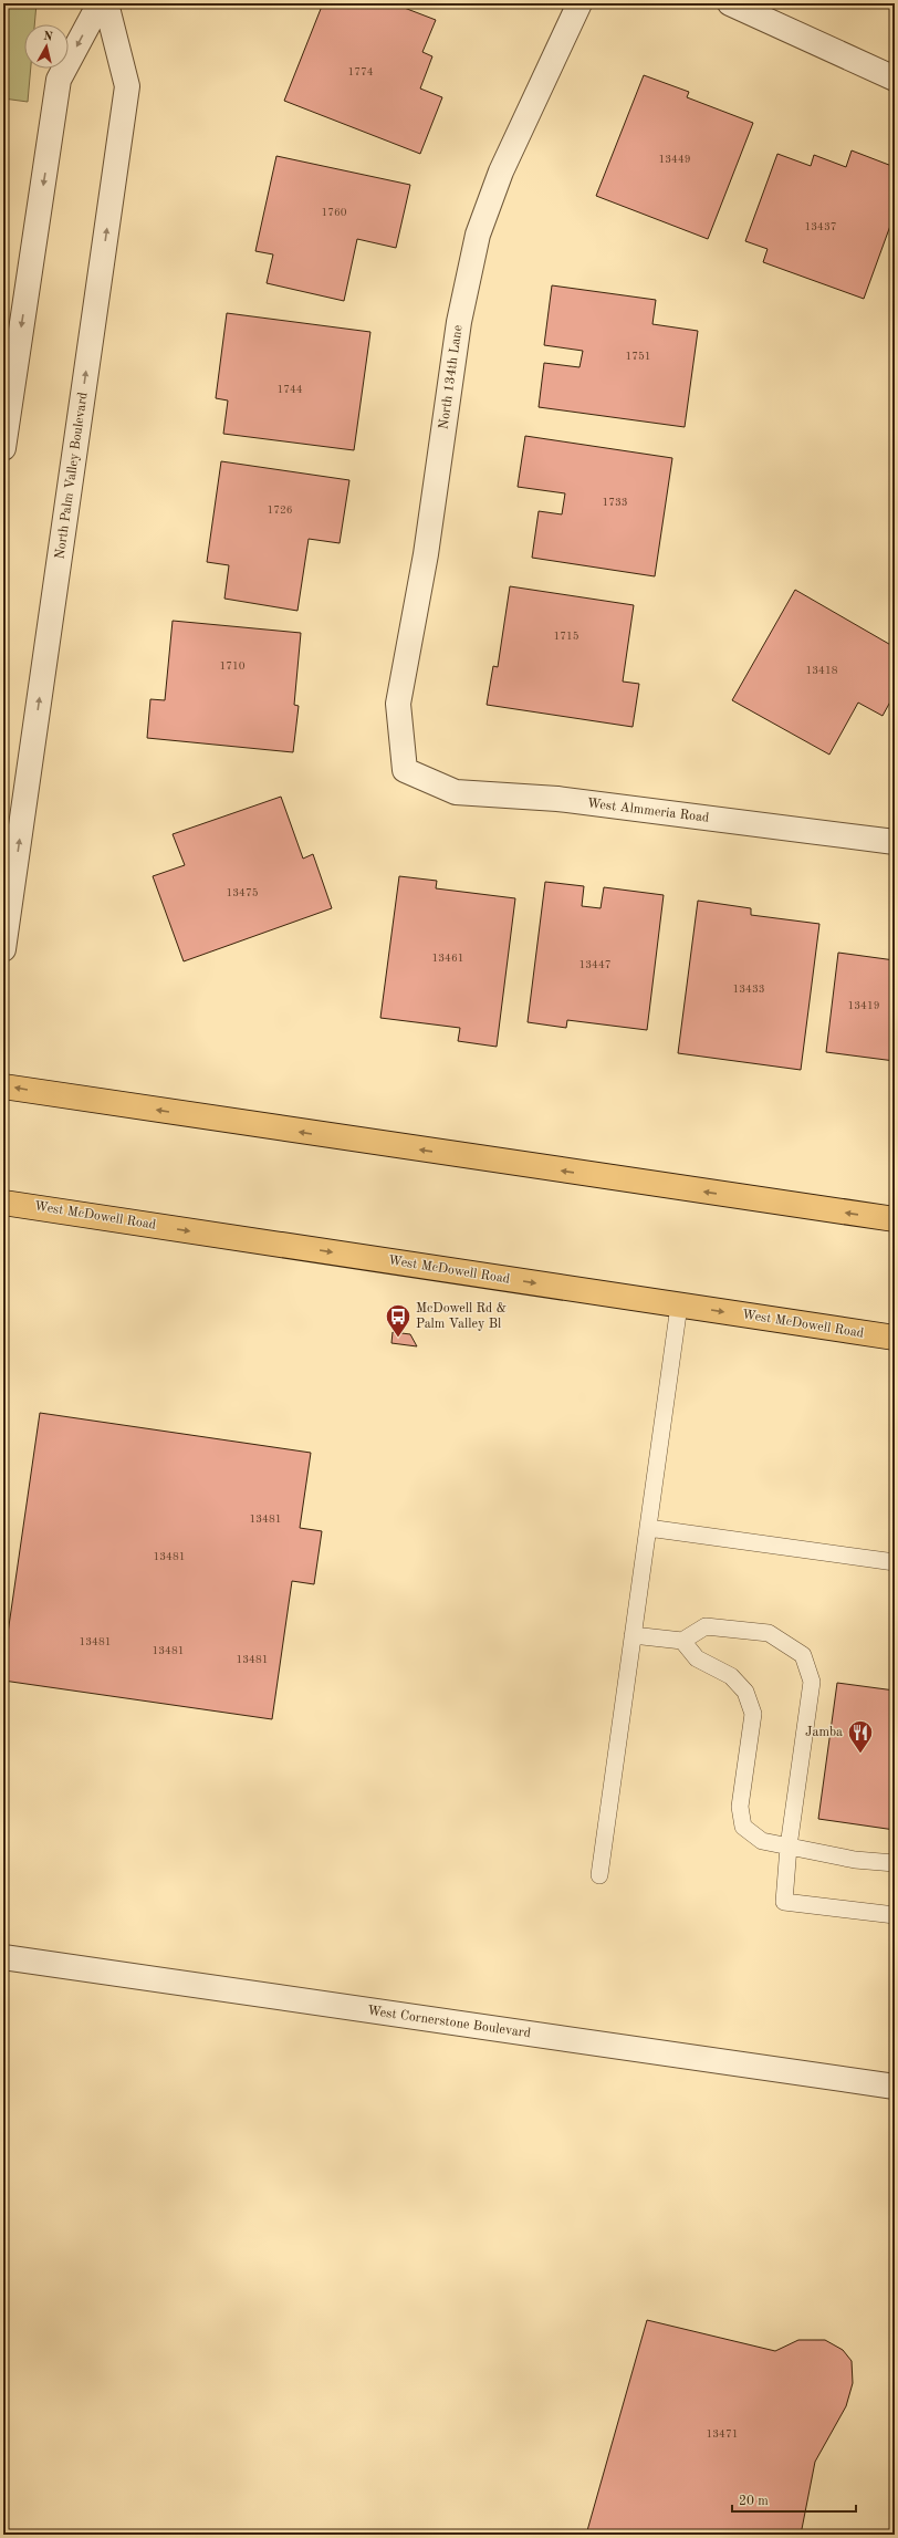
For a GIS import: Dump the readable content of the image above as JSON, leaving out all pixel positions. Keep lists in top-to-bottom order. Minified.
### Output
{"streets":{"main road":["West McDowell Road"],"street":["North 134th Lane","North Palm Valley Boulevard","West Almmeria Road","West Cornerstone Boulevard"]},"crossings":[["North 134th Lane","West Almmeria Road"]],"places":{"bus stop":["McDowell Rd & Palm Valley Bl"],"restaurant":["Jamba"]},"house_numbers":["1774","13449","1760","13437","1751","1744","1733","1726","1715","1710","13418","13475","13461","13447","13433","13419","13481","13481","13481","13481","13481","13471"],"scale_bar":"20 m","north":"top"}
